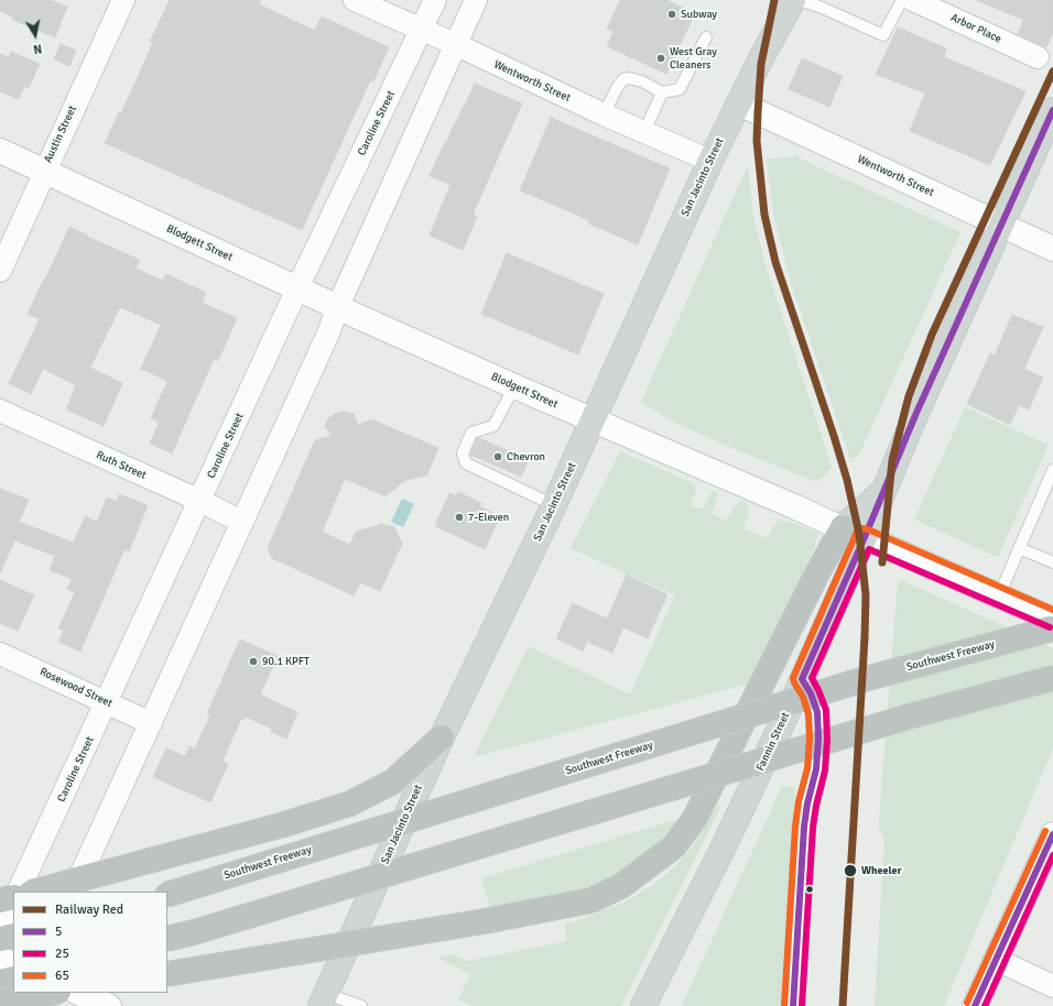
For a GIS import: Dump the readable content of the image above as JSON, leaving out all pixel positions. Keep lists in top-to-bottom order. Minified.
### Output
{"streets":{"highway":["Southwest Freeway"],"main road":["San Jacinto Street","Fannin Street"],"street":["Arbor Place","Wentworth Street","Caroline Street","Austin Street","Blodgett Street","Ruth Street","Rosewood Street"]},"crossings":[["Wentworth Street","Caroline Street"],["Wentworth Street","San Jacinto Street"],["Wentworth Street","Fannin Street"],["Caroline Street","Blodgett Street"],["Caroline Street","Ruth Street"],["Caroline Street","Rosewood Street"],["Austin Street","Blodgett Street"],["San Jacinto Street","Blodgett Street"],["Blodgett Street","Fannin Street"]],"places":["Subway","West Gray Cleaners","Chevron","7-Eleven","90.1 KPFT","Wheeler"],"lines":["rail line Red","transit line 5","transit line 65","transit line 25"],"legend":["Railway Red","5","25","65"],"north":"bottom"}
